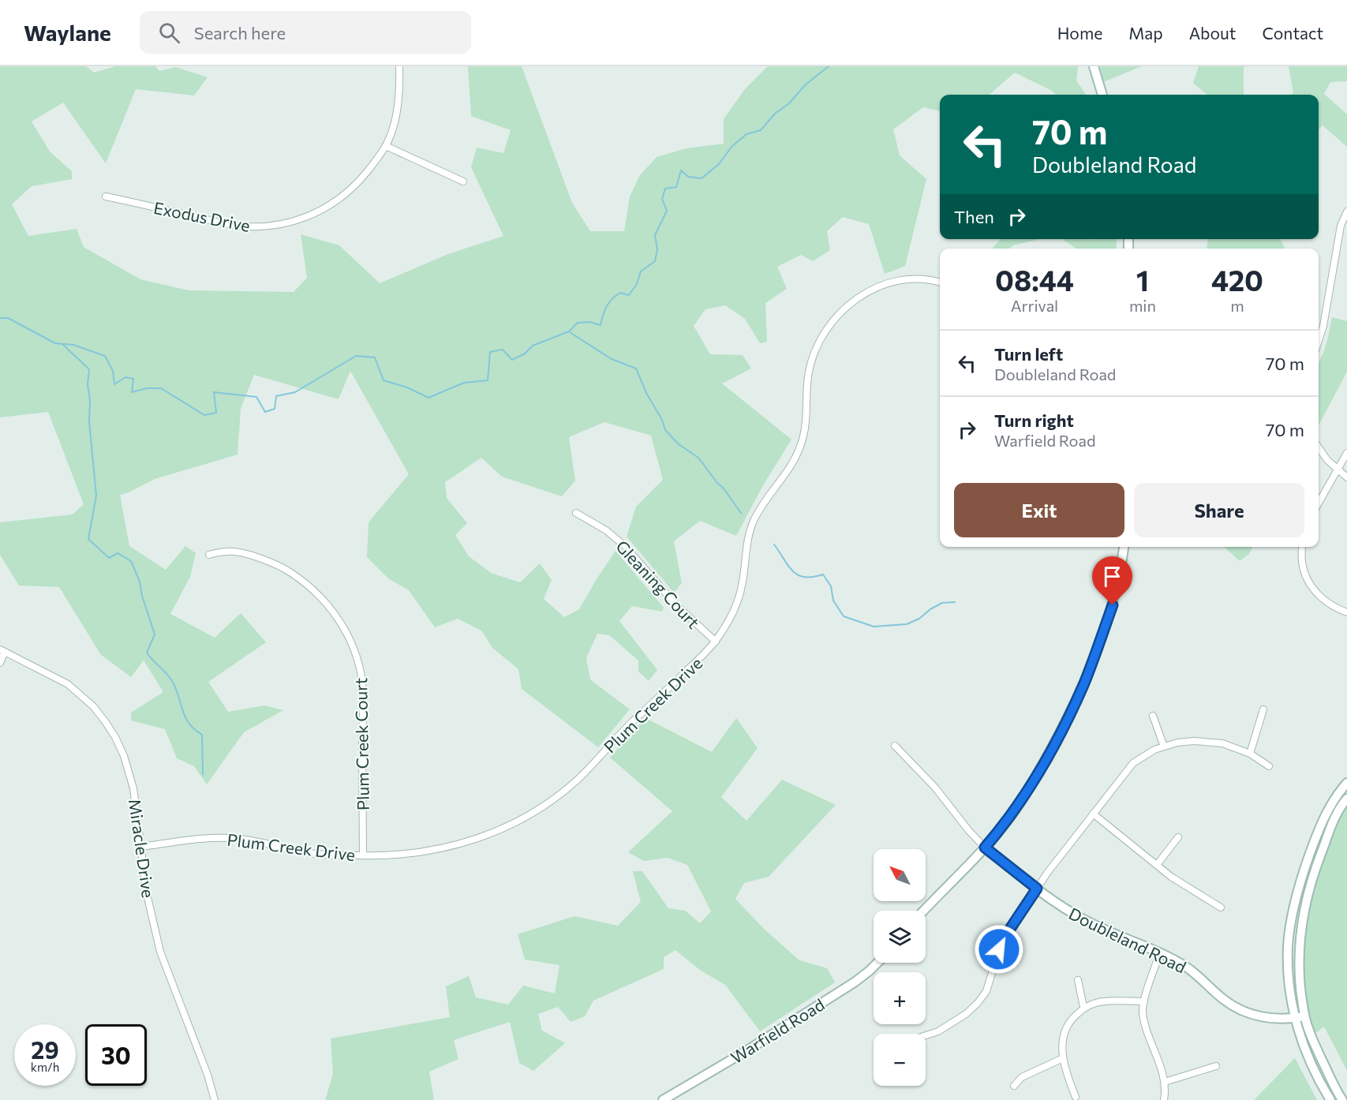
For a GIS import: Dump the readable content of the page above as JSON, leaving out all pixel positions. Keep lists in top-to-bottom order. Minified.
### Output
{"streets":{"street":["Exodus Drive","Gleaning Court","Plum Creek Drive","Plum Creek Court","Miracle Drive","Doubleland Road","Warfield Road"]},"crossings":[["Gleaning Court","Plum Creek Drive"],["Plum Creek Drive","Plum Creek Court"],["Plum Creek Drive","Miracle Drive"]],"north":"top left","page":{"header":"Waylane","search":"Search here","nav":["Home","Map","About","Contact"],"turn":["70 m","Doubleland Road"],"then":"Then","eta":["08:44","Arrival","1","min","420","m"],"list":[{"name":"Turn left","note":"Doubleland Road","value":"70 m"},{"name":"Turn right","note":"Warfield Road","value":"70 m"}],"buttons":["Exit","Share"],"map_buttons":["+","−"],"speed":"29 km/h","limit":"30"}}
